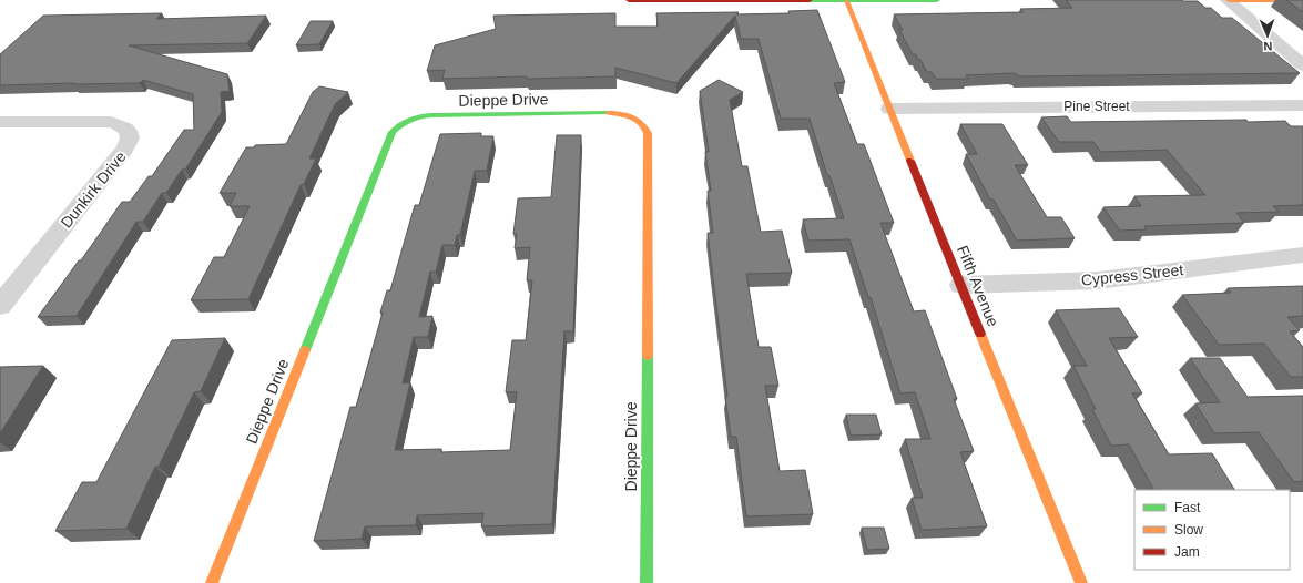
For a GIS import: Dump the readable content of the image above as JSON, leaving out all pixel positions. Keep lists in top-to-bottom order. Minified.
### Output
{"streets":{"street":["Dieppe Drive","Pine Street","Dunkirk Drive","Cypress Street","Fifth Avenue"]},"crossings":[["Pine Street","Fifth Avenue"],["Cypress Street","Fifth Avenue"]],"legend":["Fast","Slow","Jam"],"north":"bottom"}
